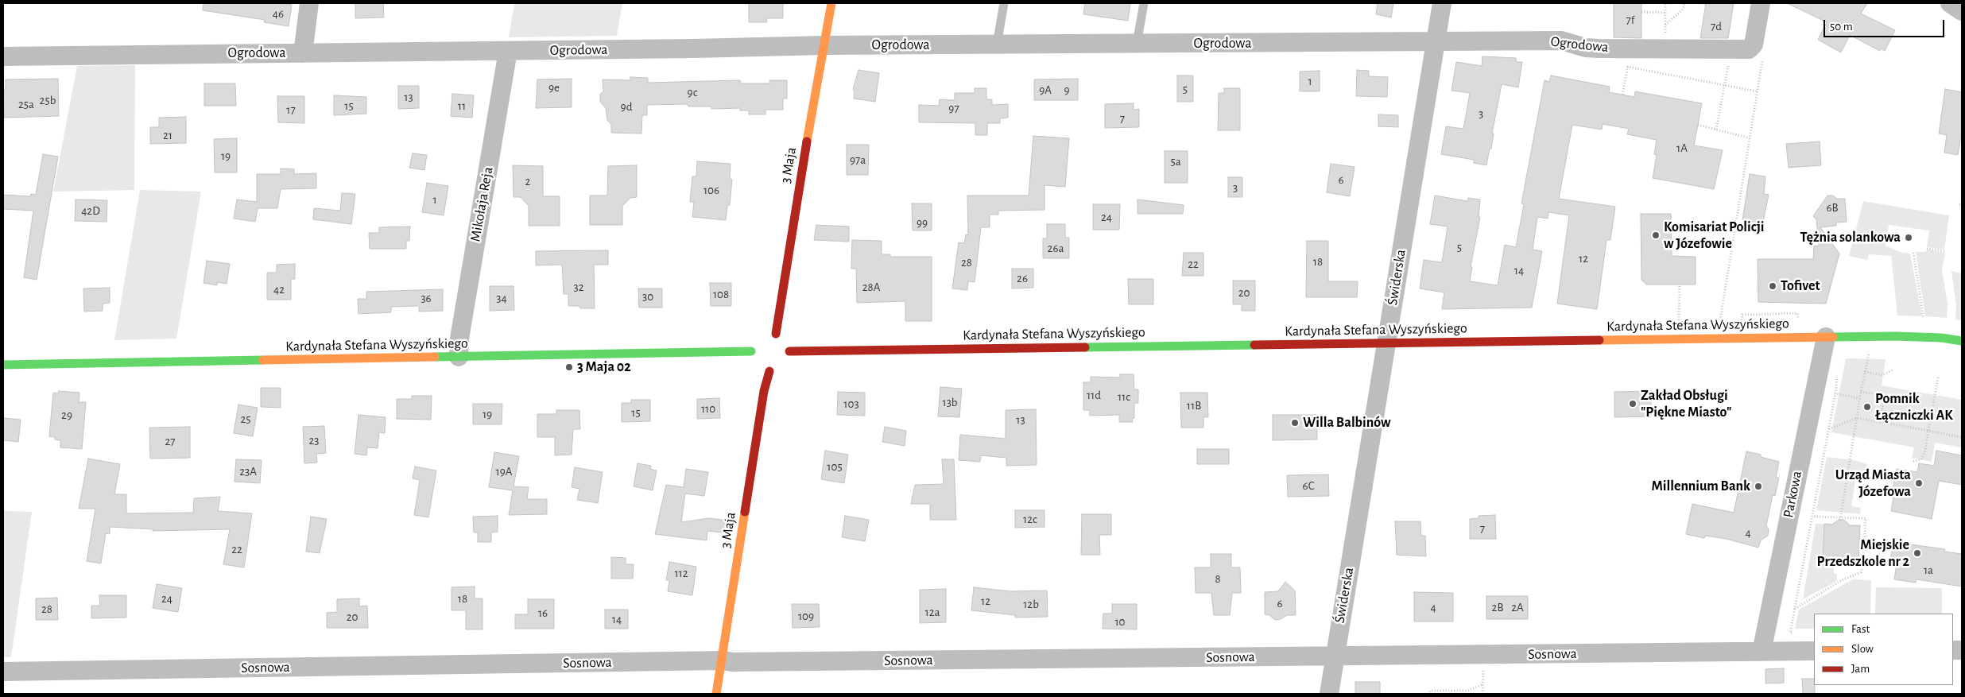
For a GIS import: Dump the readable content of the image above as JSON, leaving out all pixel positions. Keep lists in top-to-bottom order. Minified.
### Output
{"streets":{"street":["Ogrodowa","3 Maja","Mikołaja Reja","Świderska","Kardynała Stefana Wyszyńskiego","Parkowa","Sosnowa"]},"crossings":[["Ogrodowa","3 Maja"],["Ogrodowa","Mikołaja Reja"],["Ogrodowa","Świderska"],["3 Maja","Kardynała Stefana Wyszyńskiego"],["3 Maja","Sosnowa"],["Mikołaja Reja","Kardynała Stefana Wyszyńskiego"],["Świderska","Kardynała Stefana Wyszyńskiego"],["Świderska","Sosnowa"],["Kardynała Stefana Wyszyńskiego","Parkowa"],["Parkowa","Sosnowa"]],"places":["Komisariat Policji w Józefowie","Tężnia solankowa","Tofivet","3 Maja 02","Zakład Obsługi \"Piękne Miasto\"","Pomnik Łączniczki AK","Willa Balbinów","Urząd Miasta Józefowa","Millennium Bank","Miejskie Przedszkole nr 2"],"house_numbers":["46","7f","7d","1","9e","5","9A","9","9c","13","25b","25a","15","11","9d","97","17","3","7","21","1A","19","97a","5a","6","2","3","106","1","6B","42D","24","99","5","26a","12","18","28","22","14","26","32","28A","42","20","108","30","36","34","11d","11c","13b","103","11B","110","15","19","29","25","13","23","27","105","23A","19A","6C","12c","7","4","22","1a","112","8","24","18","12","6","12b","4","2B","2A","28","12a","16","109","20","14","10"],"legend":["Fast","Slow","Jam"],"scale_bar":"50 m"}
